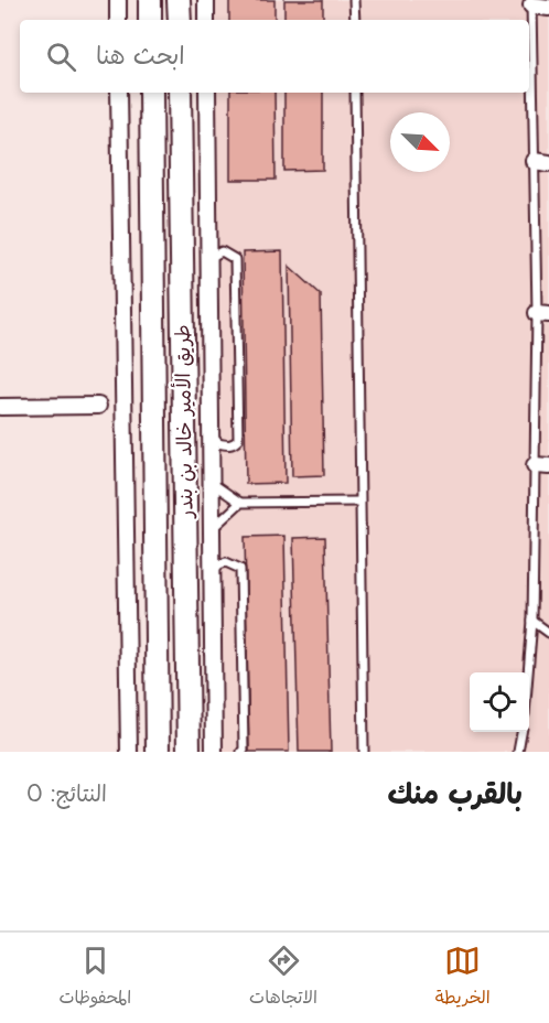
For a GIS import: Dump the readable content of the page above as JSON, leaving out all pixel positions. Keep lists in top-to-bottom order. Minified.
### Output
{"streets":{"main road":["طريق الأمير خالد بن بندر"]},"north":"bottom right","page":{"search":"ابحث هنا","heading":["بالقرب منك","النتائج: 0"],"nav":["الخريطة","الاتجاهات","المحفوظات"]}}
